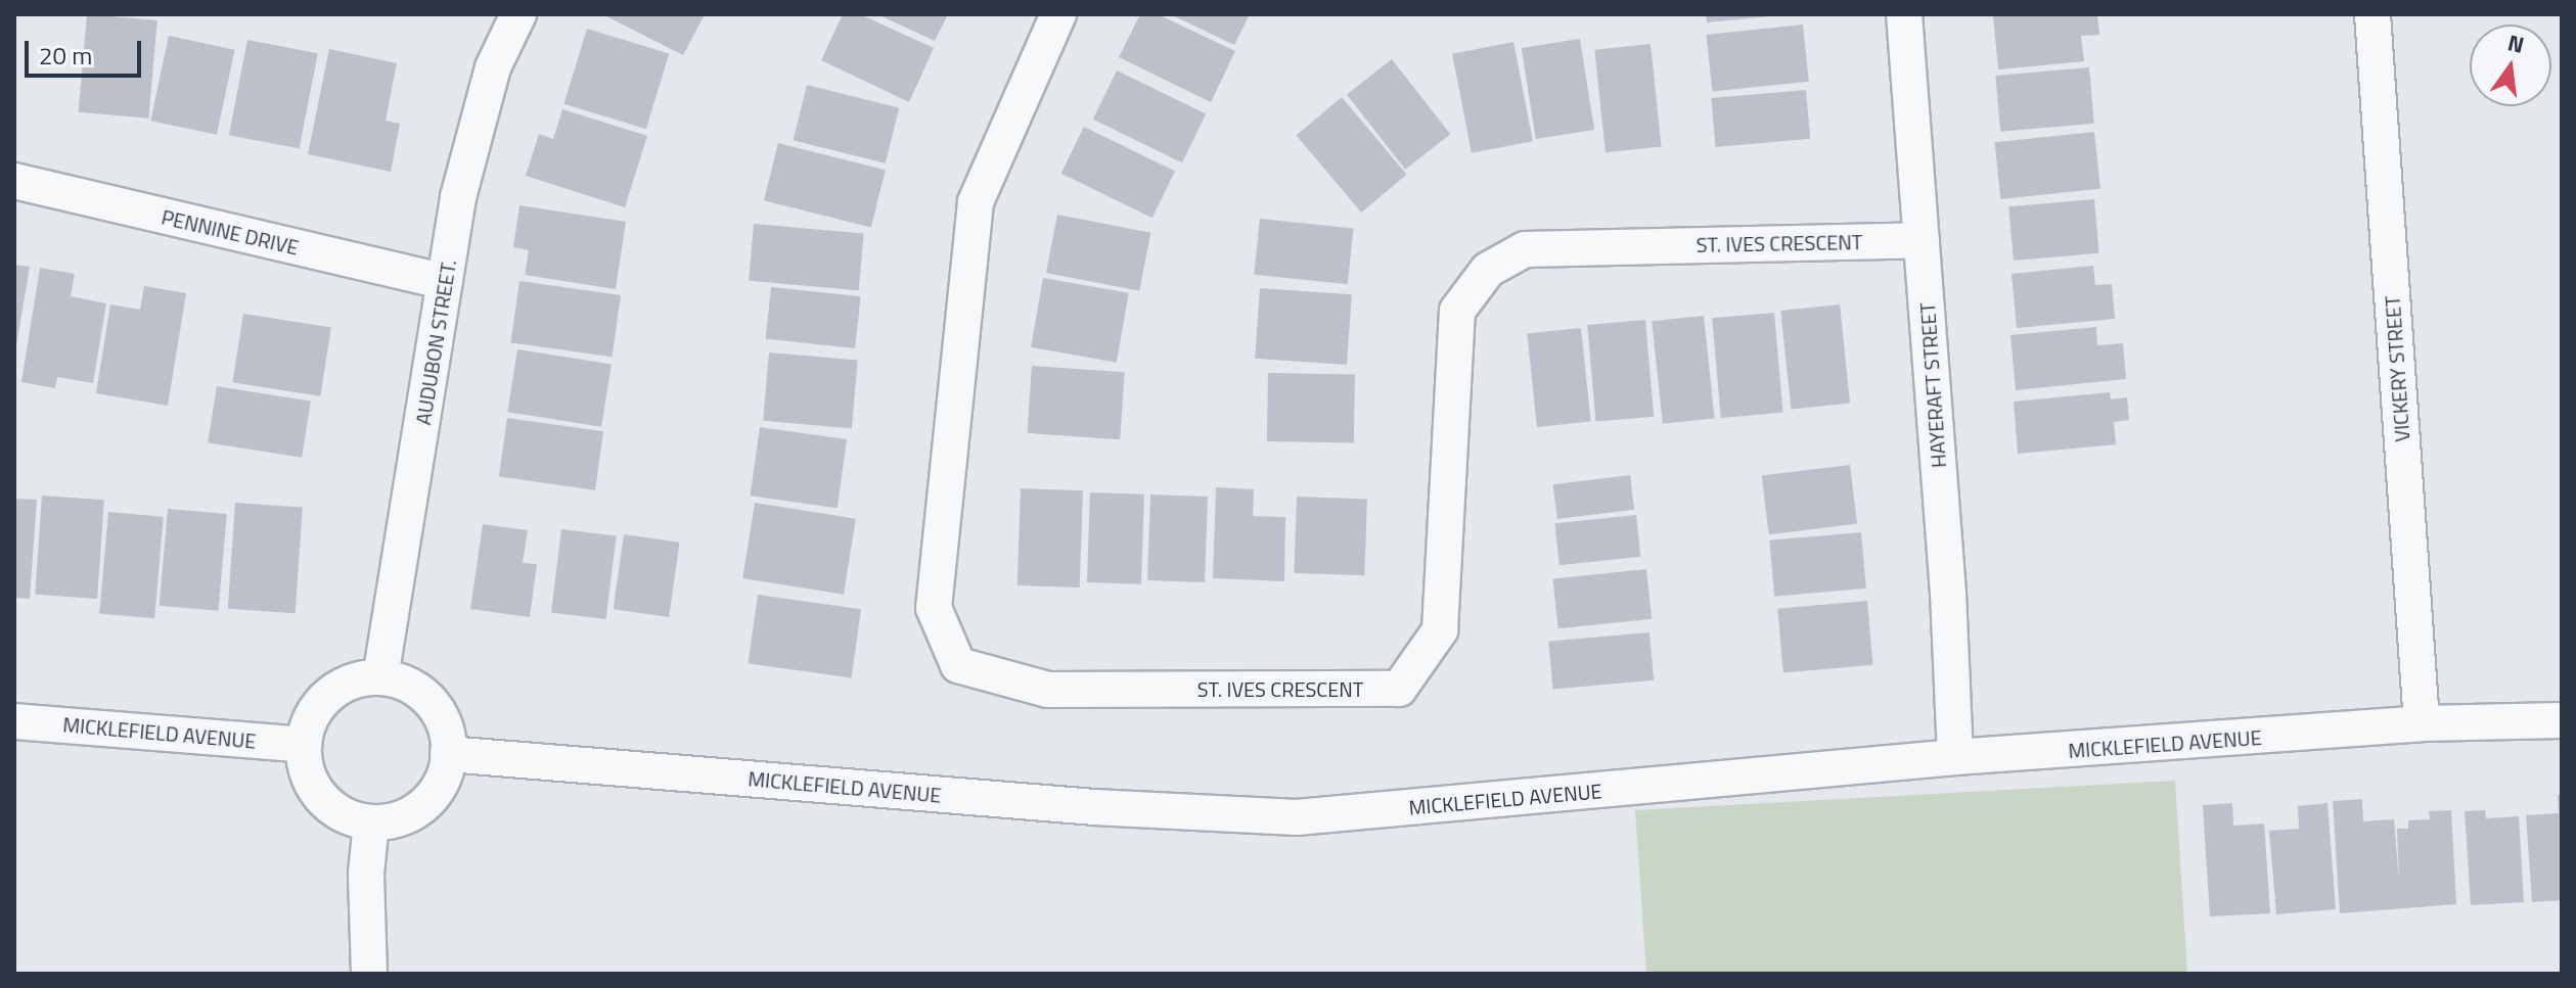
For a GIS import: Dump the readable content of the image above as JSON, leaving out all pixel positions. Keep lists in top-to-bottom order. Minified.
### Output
{"streets":{"street":["PENNINE DRIVE","ST. IVES CRESCENT","AUDUBON STREET.","VICKERY STREET","HAYERAFT STREET","MICKLEFIELD AVENUE"]},"crossings":[["PENNINE DRIVE","AUDUBON STREET."],["ST. IVES CRESCENT","HAYERAFT STREET"],["AUDUBON STREET.","MICKLEFIELD AVENUE"],["VICKERY STREET","MICKLEFIELD AVENUE"],["HAYERAFT STREET","MICKLEFIELD AVENUE"]],"scale_bar":"20 m","north":"top"}
